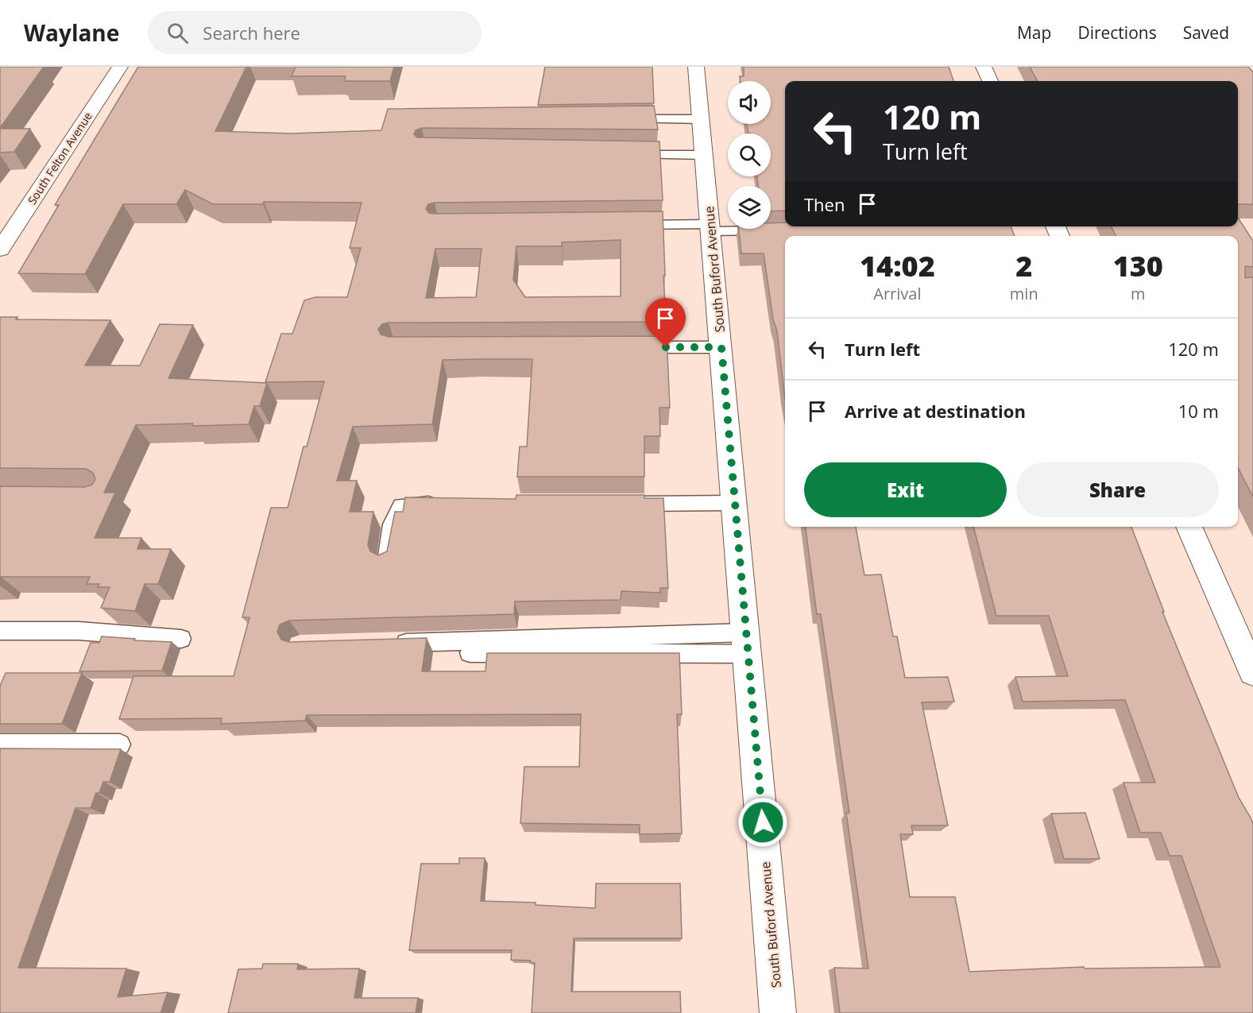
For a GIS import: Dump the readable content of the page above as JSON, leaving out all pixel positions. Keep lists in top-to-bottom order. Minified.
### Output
{"streets":{"street":["South Felton Avenue","South Buford Avenue"]},"page":{"header":"Waylane","search":"Search here","nav":["Map","Directions","Saved"],"turn":["120 m","Turn left"],"then":"Then","eta":["14:02","Arrival","2","min","130","m"],"list":[{"name":"Turn left","value":"120 m"},{"name":"Arrive at destination","value":"10 m"}],"buttons":["Exit","Share"]}}
